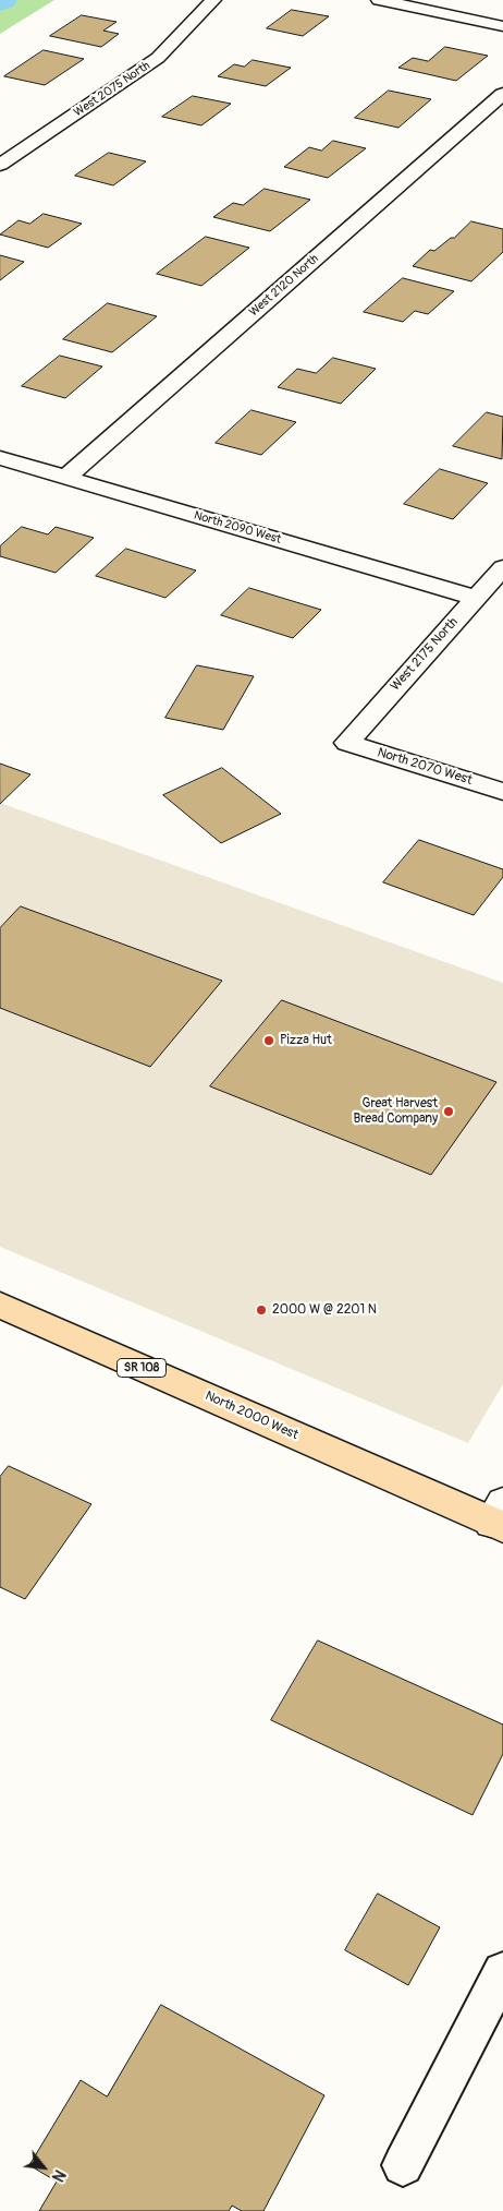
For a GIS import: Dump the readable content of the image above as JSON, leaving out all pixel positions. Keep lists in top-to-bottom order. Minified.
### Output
{"streets":{"main road":["SR 108","North 2000 West"],"street":["West 2075 North","West 2120 North","North 2090 West","West 2175 North","North 2070 West"]},"crossings":[["West 2120 North","North 2090 West"],["North 2090 West","West 2175 North"],["West 2175 North","North 2070 West"]],"places":["Pizza Hut","Great Harvest Bread Company","2000 W @ 2201 N"],"north":"bottom right"}
